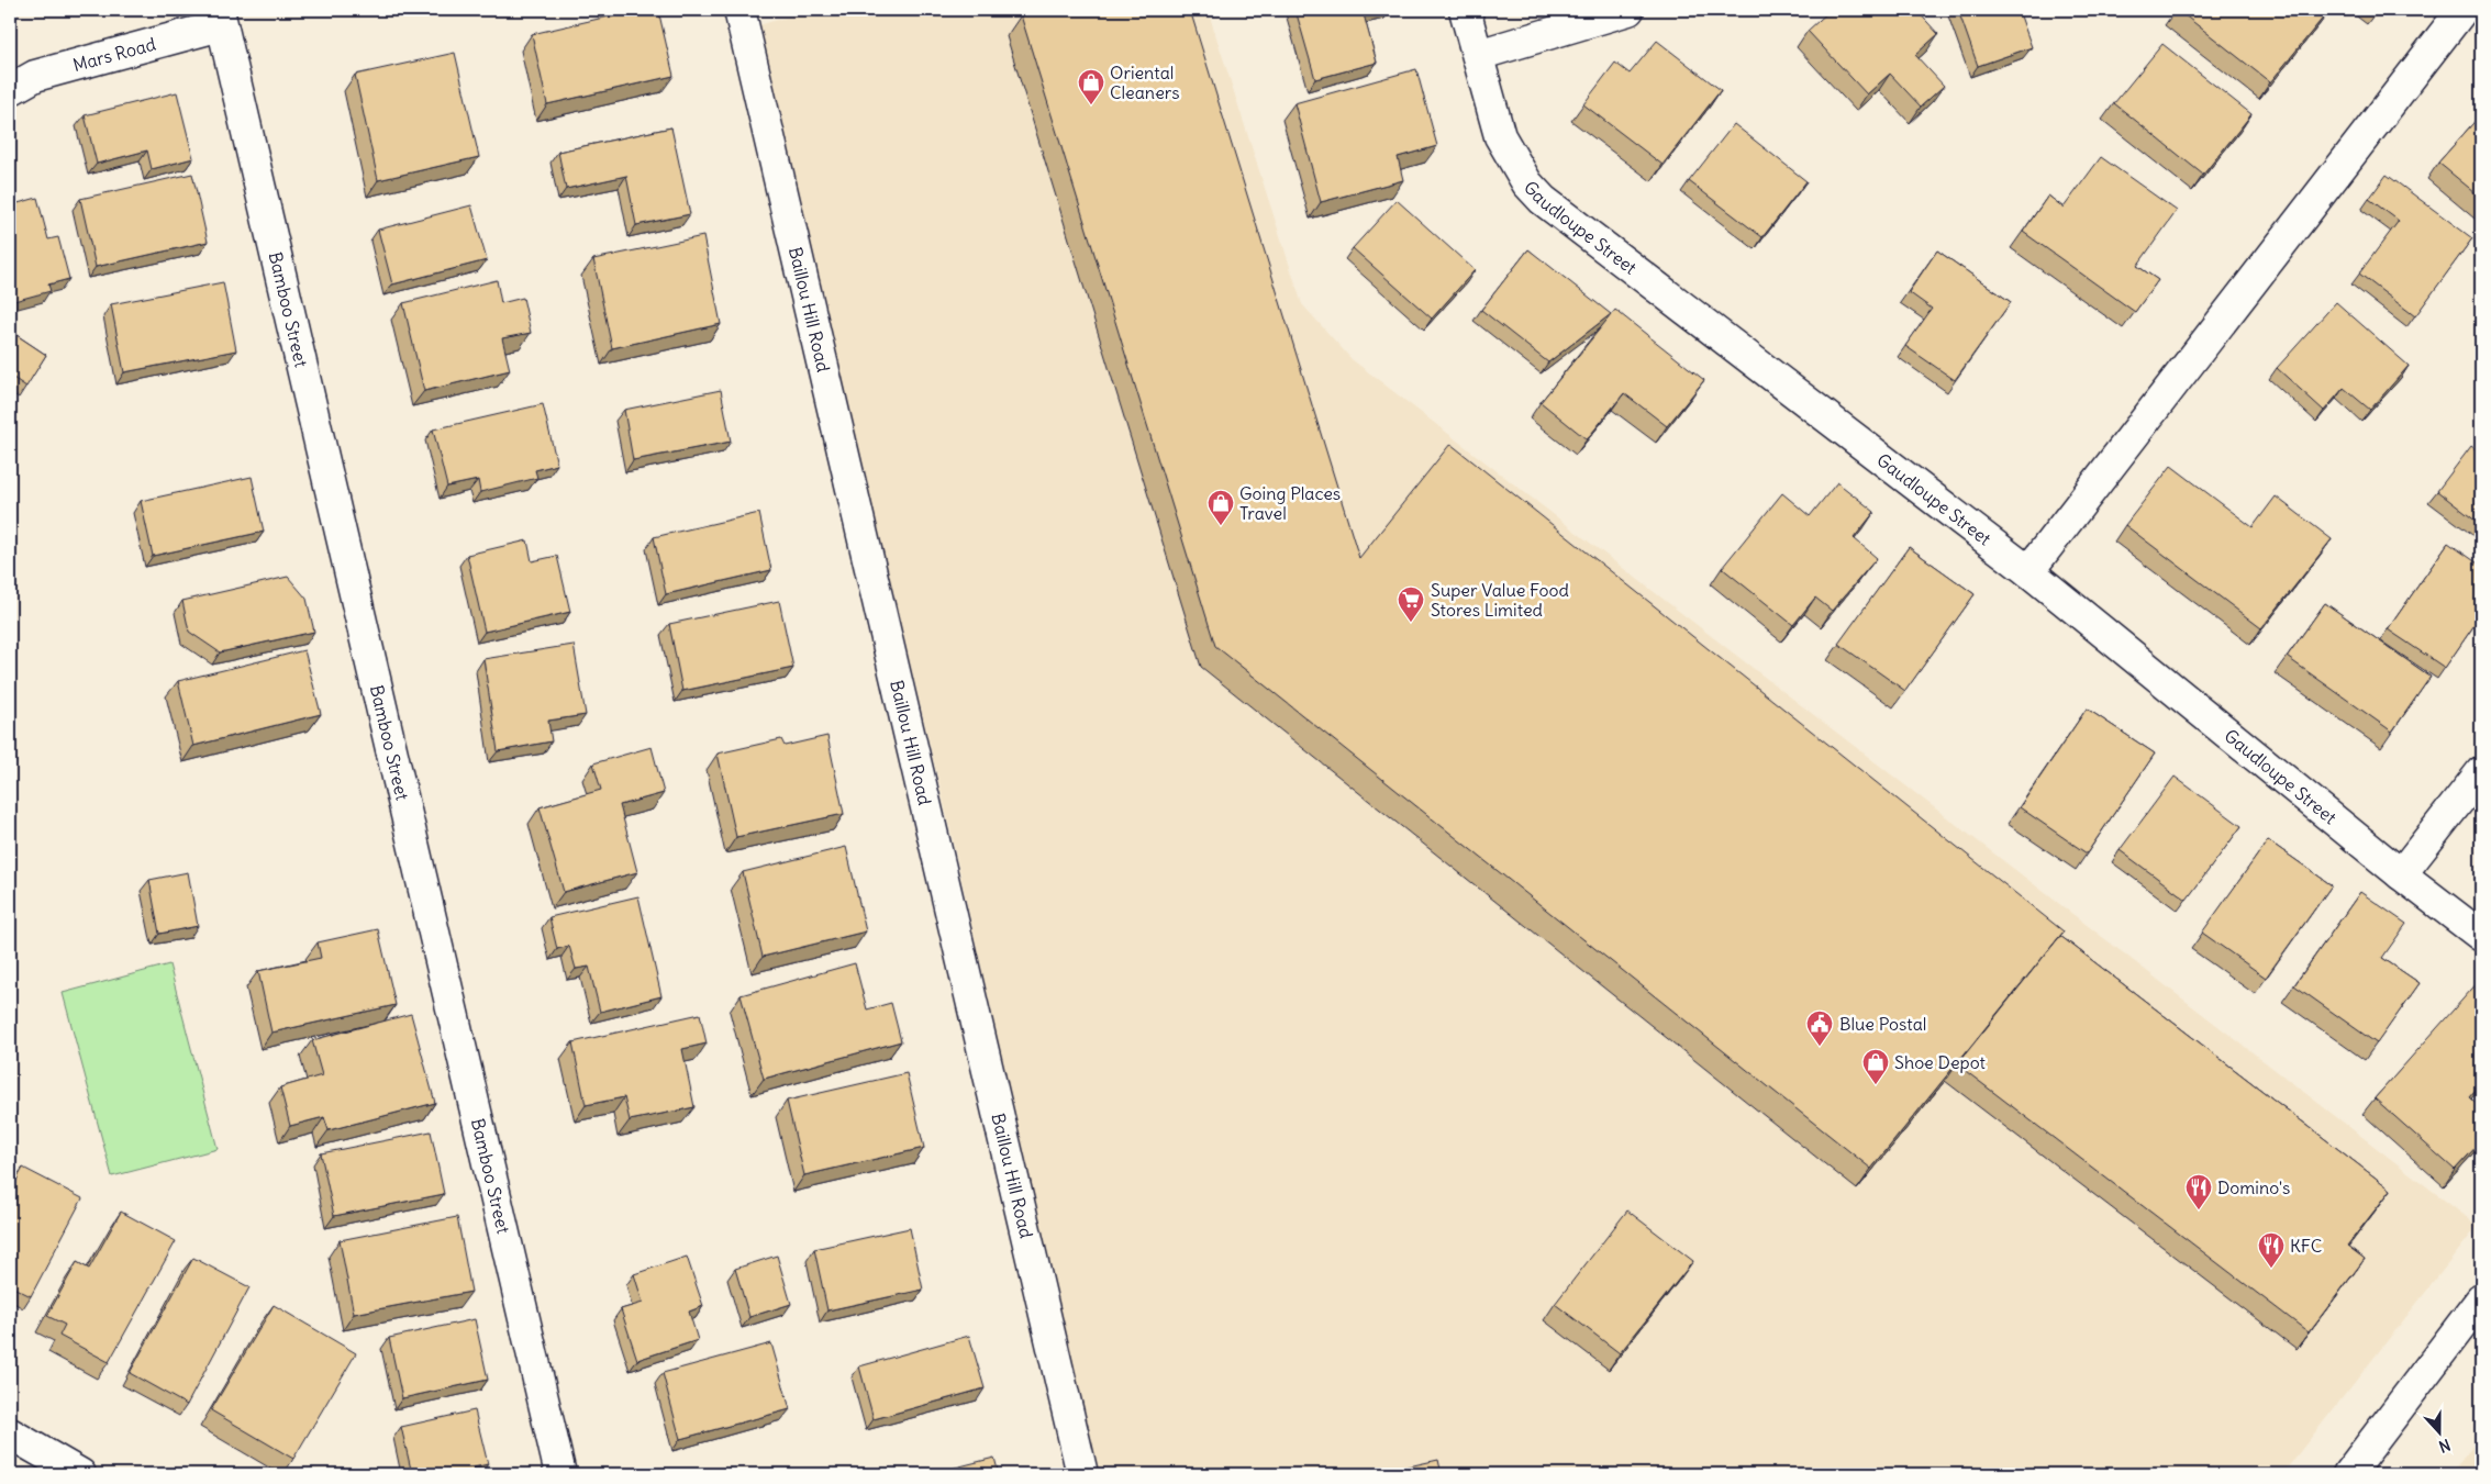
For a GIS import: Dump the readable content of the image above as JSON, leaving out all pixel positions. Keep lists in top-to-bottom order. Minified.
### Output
{"streets":{"street":["Mars Road","Gaudloupe Street","Bamboo Street","Baillou Hill Road"]},"crossings":[["Mars Road","Bamboo Street"]],"places":{"shop":["Oriental Cleaners","Going Places Travel","Shoe Depot"],"supermarket":["Super Value Food Stores Limited"],"public building":["Blue Postal"],"restaurant":["Domino's","KFC"]},"north":"bottom"}
